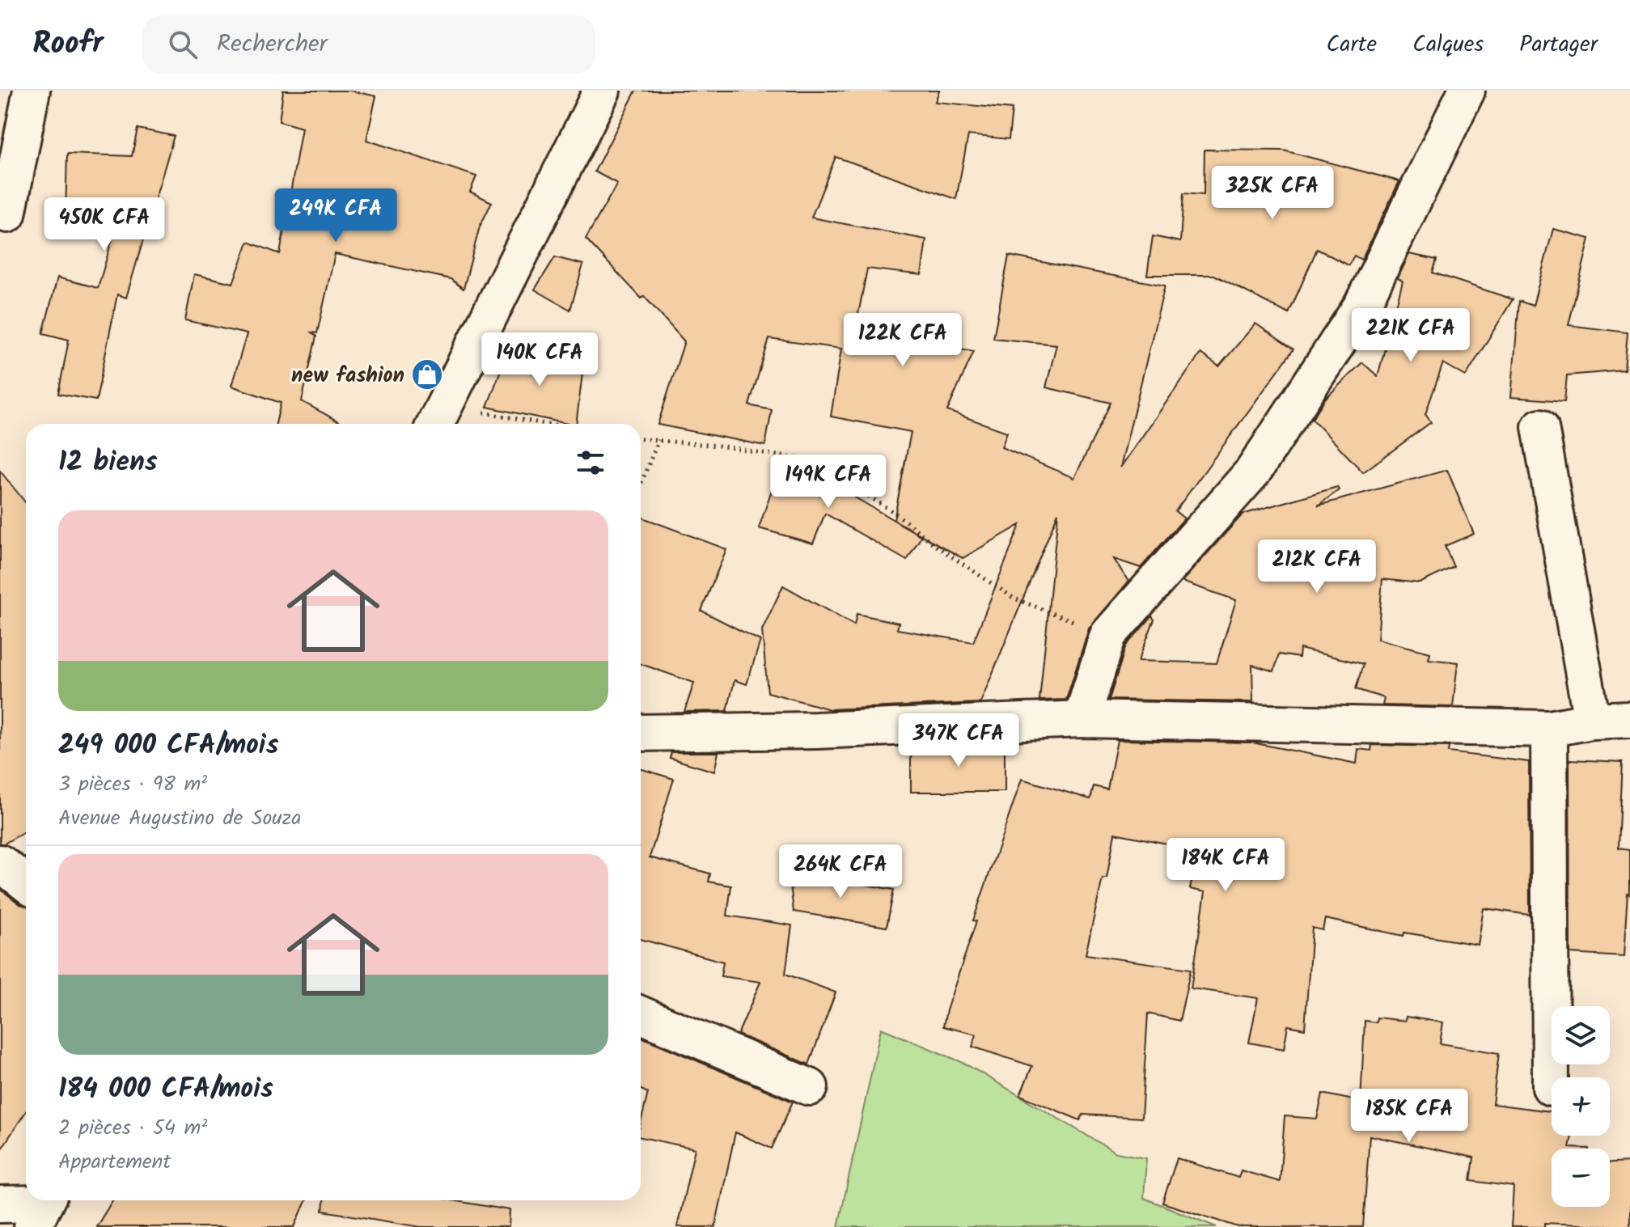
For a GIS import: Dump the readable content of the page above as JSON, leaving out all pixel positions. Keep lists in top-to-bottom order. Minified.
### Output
{"places":{"shop":["new fashion"]},"page":{"header":"Roofr","search":"Rechercher","nav":["Carte","Calques","Partager"],"price":["325K CFA","249K CFA","450K CFA","221K CFA","122K CFA","140K CFA","149K CFA","212K CFA","347K CFA","184K CFA","264K CFA","185K CFA"],"heading":"12 biens","list":[{"name":"249 000 CFA/mois","note":"3 pièces · 98 m² · Avenue Augustino de Souza"},{"name":"184 000 CFA/mois","note":"2 pièces · 54 m² · Appartement"}],"map_buttons":["+","−"]}}
